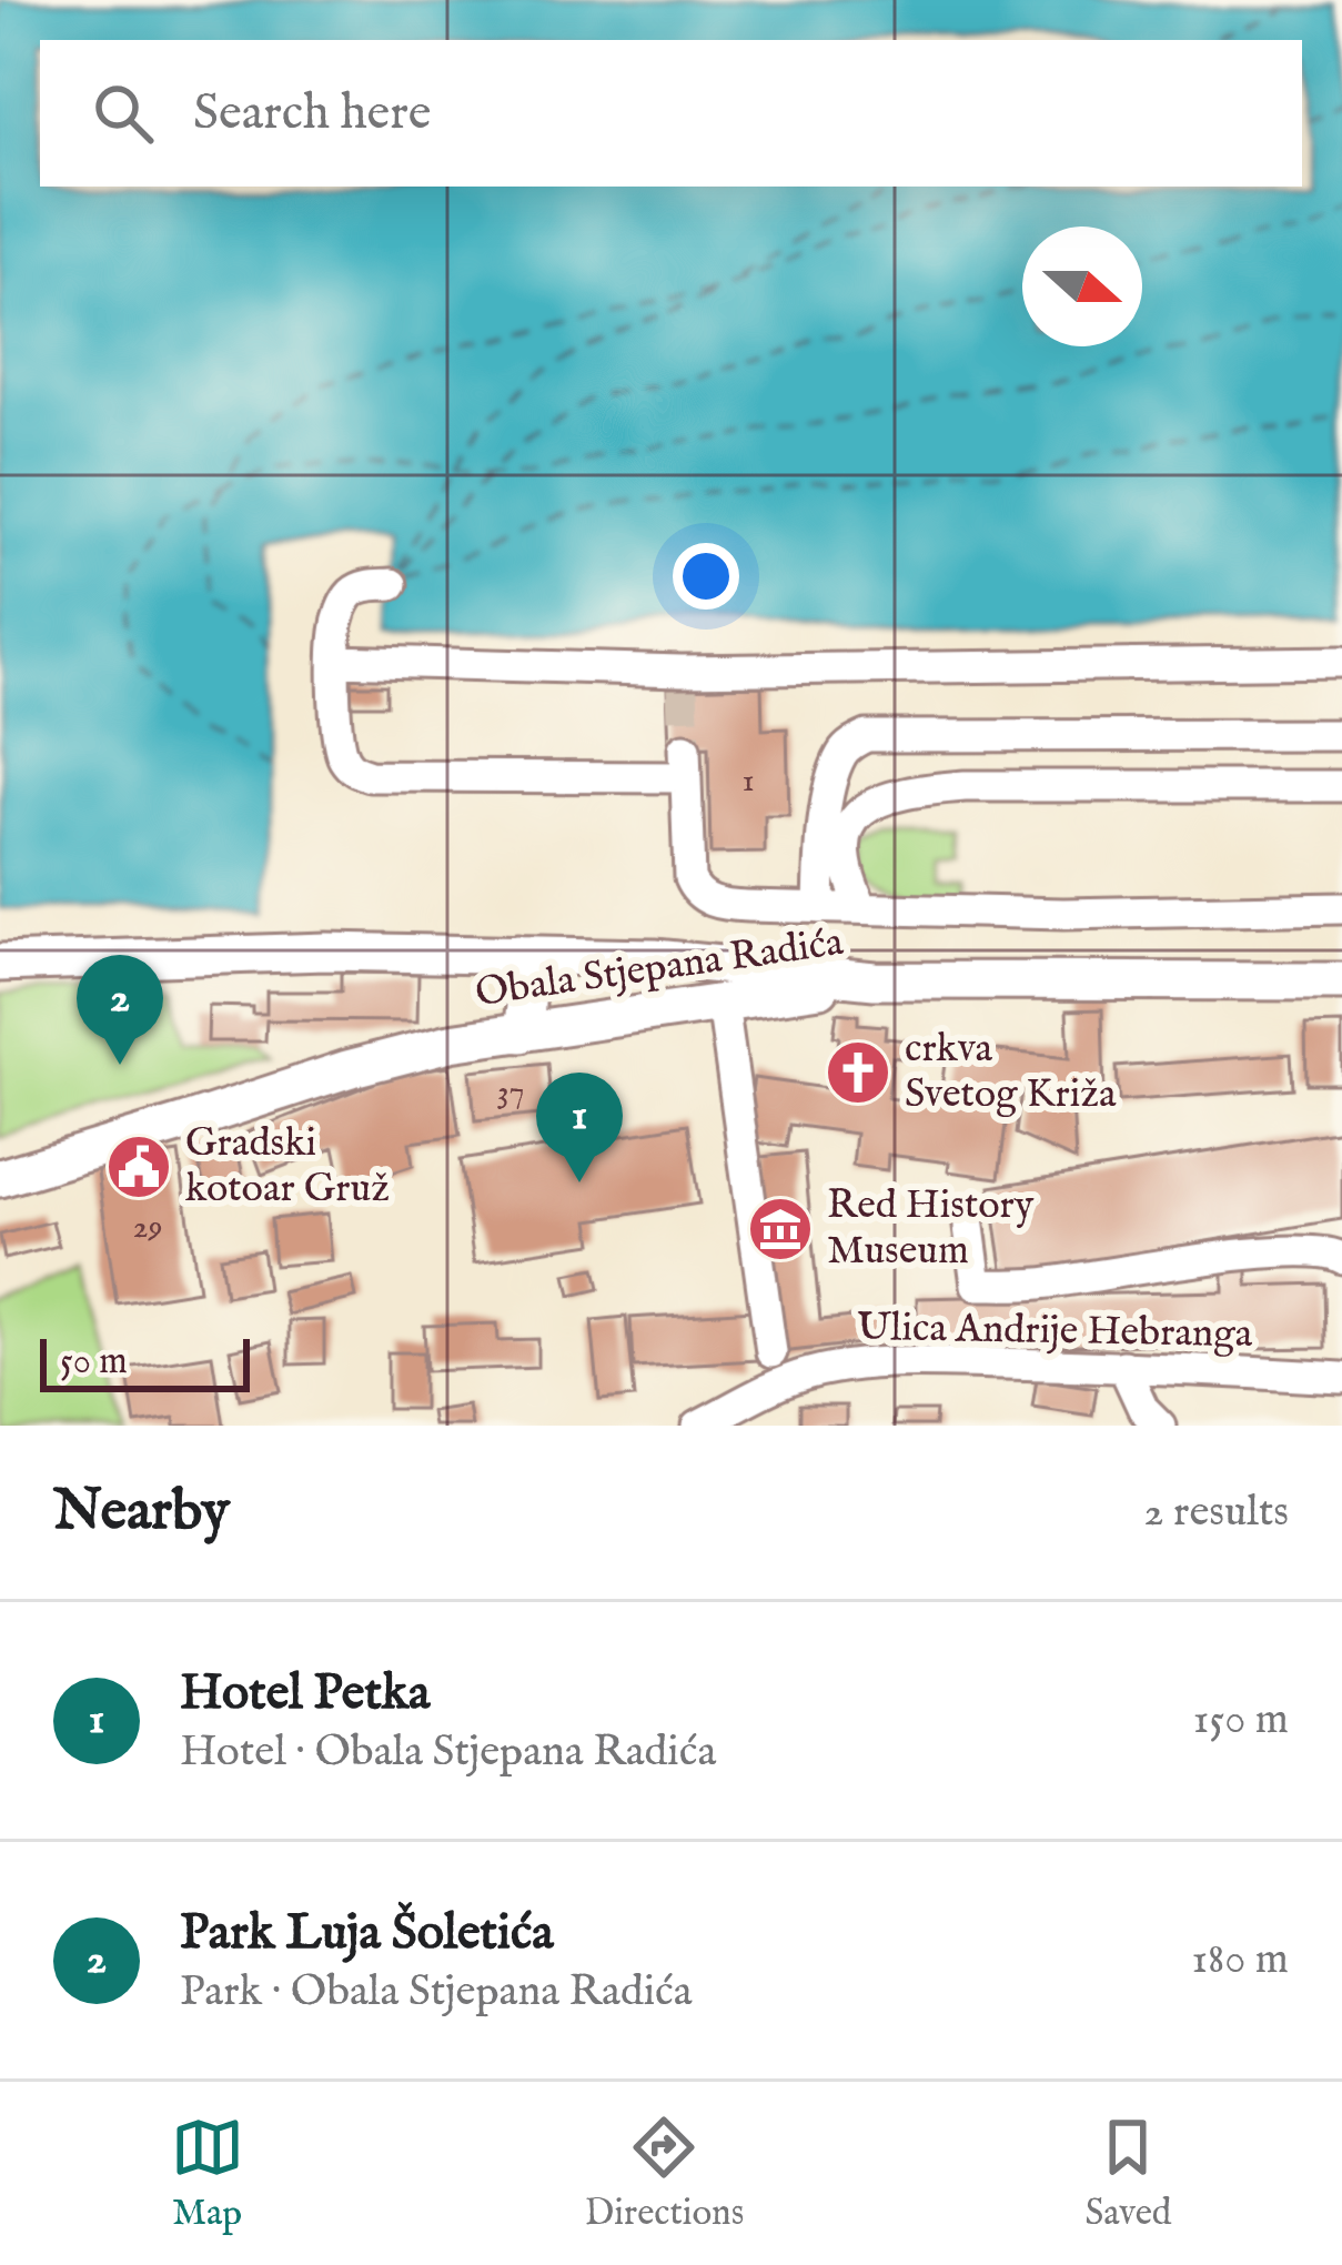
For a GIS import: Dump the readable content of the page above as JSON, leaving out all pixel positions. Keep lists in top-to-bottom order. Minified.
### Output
{"streets":{"main road":["Obala Stjepana Radića"],"street":["Ulica Andrije Hebranga"]},"places":{"church":["crkva Svetog Križa"],"public building":["Gradski kotoar Gruž"],"museum":["Red History Museum"]},"house_numbers":["1","37","29"],"scale_bar":"50 m","north":"right","page":{"search":"Search here","pins":["2","1"],"scale":"50 m","heading":["Nearby","2 results"],"list":[{"mark":"1","name":"Hotel Petka","note":"Hotel · Obala Stjepana Radića","value":"150 m"},{"mark":"2","name":"Park Luja Šoletića","note":"Park · Obala Stjepana Radića","value":"180 m"}],"nav":["Map","Directions","Saved"]}}
